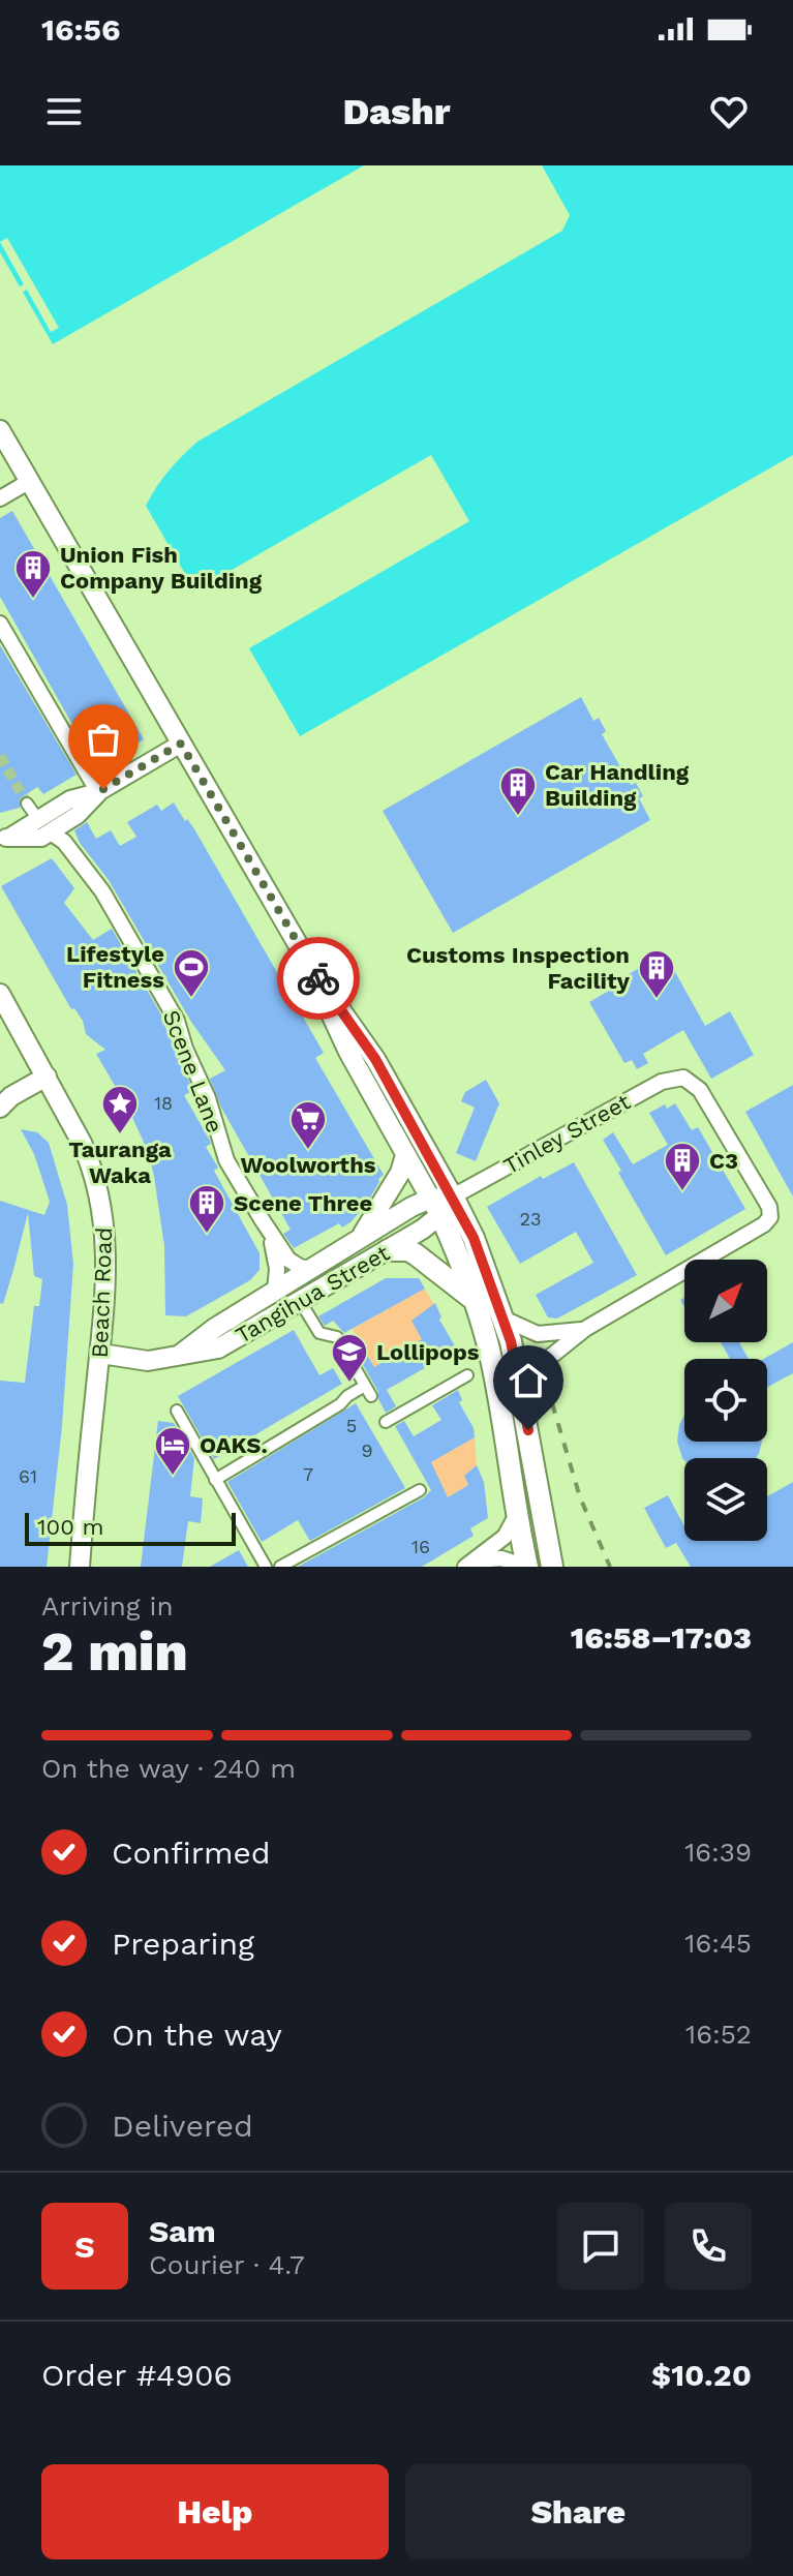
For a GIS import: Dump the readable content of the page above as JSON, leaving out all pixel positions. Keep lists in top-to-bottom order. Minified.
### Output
{"streets":{"main road":["Beach Road","Tangihua Street"],"street":["Scene Lane","Tinley Street"]},"crossings":[["Scene Lane","Tangihua Street"],["Beach Road","Tangihua Street"]],"places":{"building":["Union Fish Company Building","Car Handling Building","Customs Inspection Facility","C3","Scene Three"],"sports":["Lifestyle Fitness"],"place":["Tauranga Waka"],"supermarket":["Woolworths"],"school or university":["Lollipops"],"hotel":["OAKS."]},"house_numbers":["18","23","5","9","7","61","16"],"scale_bar":"100 m","north":"top right","page":{"status":"16:56","header":"Dashr","scale":"100 m","heading":["2 min","Arriving in","16:58–17:03"],"panel":["Sam","Courier · 4.7","Order #4906","$10.20"],"bar":"On the way · 240 m","list":[["Confirmed","16:39"],["Preparing","16:45"],["On the way","16:52"],"Delivered"],"round":"S","buttons":["Help","Share"]}}
